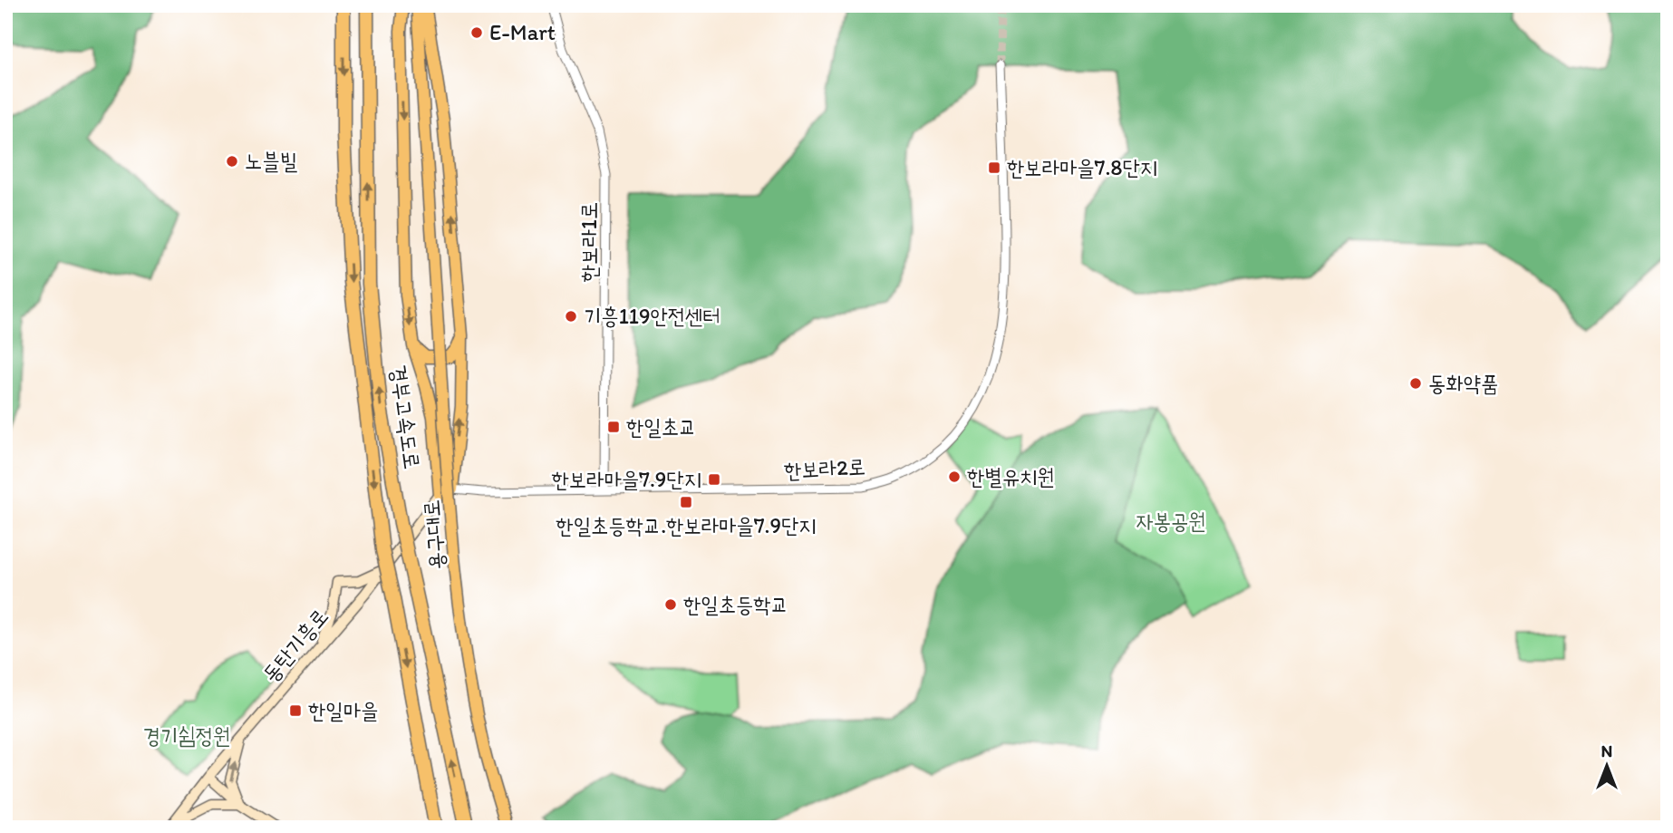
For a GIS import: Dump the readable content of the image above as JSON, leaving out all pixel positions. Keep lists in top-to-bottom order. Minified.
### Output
{"streets":{"highway":["경부고속도로","용구대로"],"main road":["동탄기흥로"],"street":["한보라1로","한보라2로"]},"crossings":[["한보라1로","한보라2로"],["한보라2로","동탄기흥로"]],"parks":["자봉공원","경기쉼정원"],"places":{"other":["E-Mart","노블빌","기흥119안전센터","동화약품","한별유치원","한일초등학교"],"transit":["한보라마을7.8단지","한일초교","한보라마을7.9단지","한일초등학교.한보라마을7.9단지","한일마을"]},"north":"top"}
